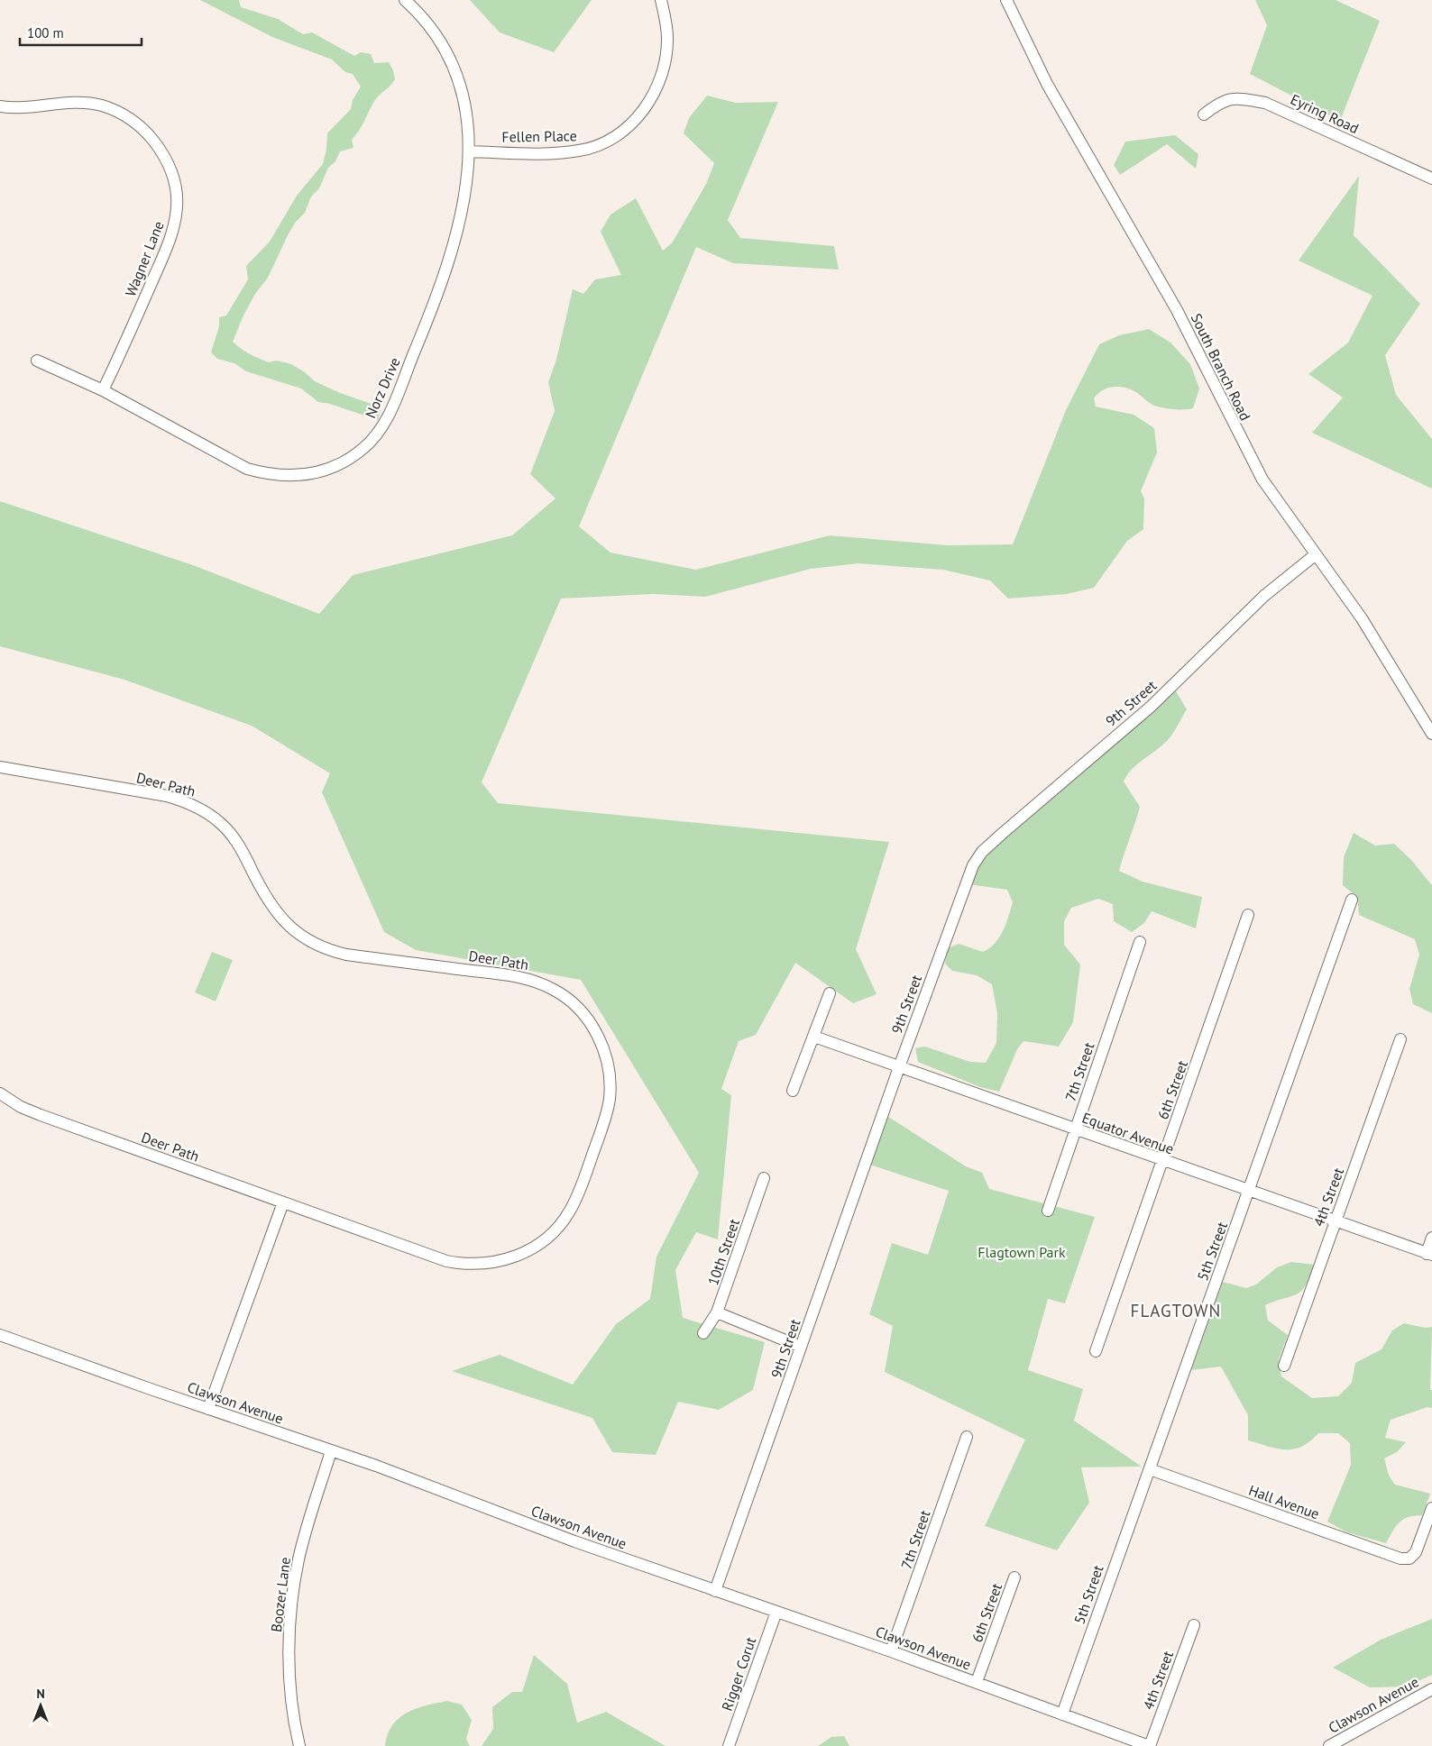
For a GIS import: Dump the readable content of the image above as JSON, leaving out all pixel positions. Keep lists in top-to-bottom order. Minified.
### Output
{"streets":{"street":["Eyring Road","Fellen Place","Wagner Lane","South Branch Road","Norz Drive","9th Street","Deer Path","7th Street","6th Street","Equator Avenue","4th Street","5th Street","10th Street","Clawson Avenue","Hall Avenue","Boozer Lane","Rigger Corut"]},"crossings":[["Fellen Place","Norz Drive"],["Wagner Lane","Norz Drive"],["South Branch Road","9th Street"],["9th Street","Equator Avenue"],["9th Street","Clawson Avenue"],["7th Street","Equator Avenue"],["7th Street","Clawson Avenue"],["6th Street","Equator Avenue"],["6th Street","Clawson Avenue"],["Equator Avenue","4th Street"],["Equator Avenue","5th Street"],["4th Street","Clawson Avenue"],["5th Street","Clawson Avenue"],["5th Street","Hall Avenue"],["Clawson Avenue","Boozer Lane"],["Clawson Avenue","Rigger Corut"]],"districts":["FLAGTOWN"],"parks":["Flagtown Park"],"scale_bar":"100 m","north":"top"}
